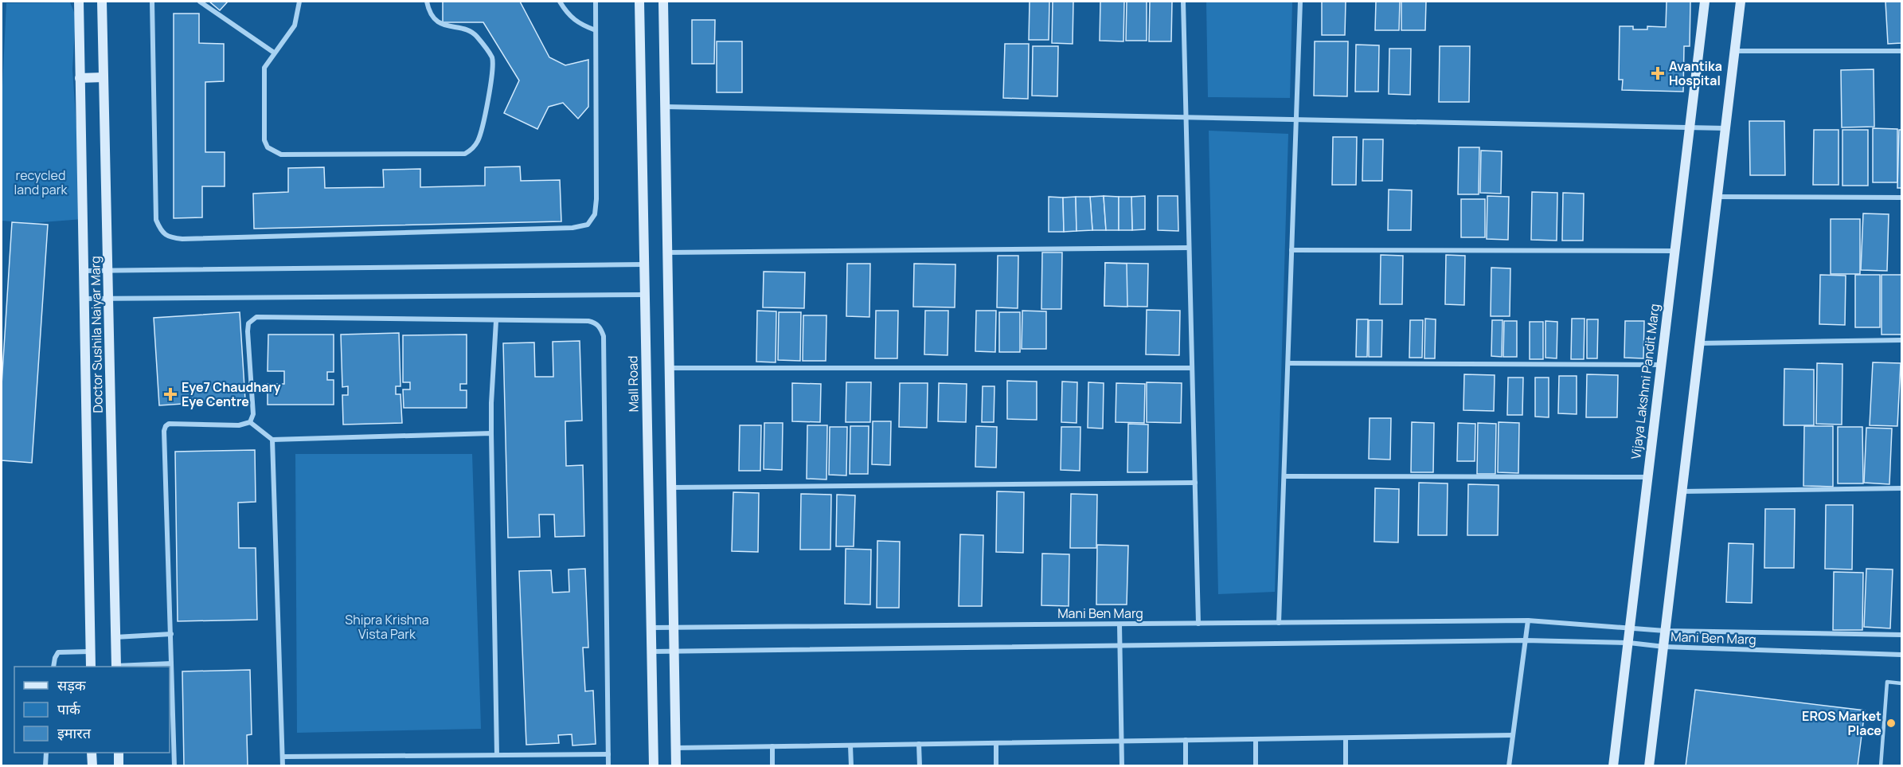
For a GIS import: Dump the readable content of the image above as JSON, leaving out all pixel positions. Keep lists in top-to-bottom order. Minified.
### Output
{"streets":{"street":["Doctor Sushila Naiyar Marg","Vijaya Lakshmi Pandit Marg","Mall Road","Mani Ben Marg"]},"crossings":[["Vijaya Lakshmi Pandit Marg","Mani Ben Marg"],["Mall Road","Mani Ben Marg"]],"parks":["recycled land park","Shipra Krishna Vista Park"],"places":{"health":["Avantika Hospital","Eye7 Chaudhary Eye Centre"],"other":["EROS Market Place"]},"legend":["सड़क","पार्क","इमारत"]}
